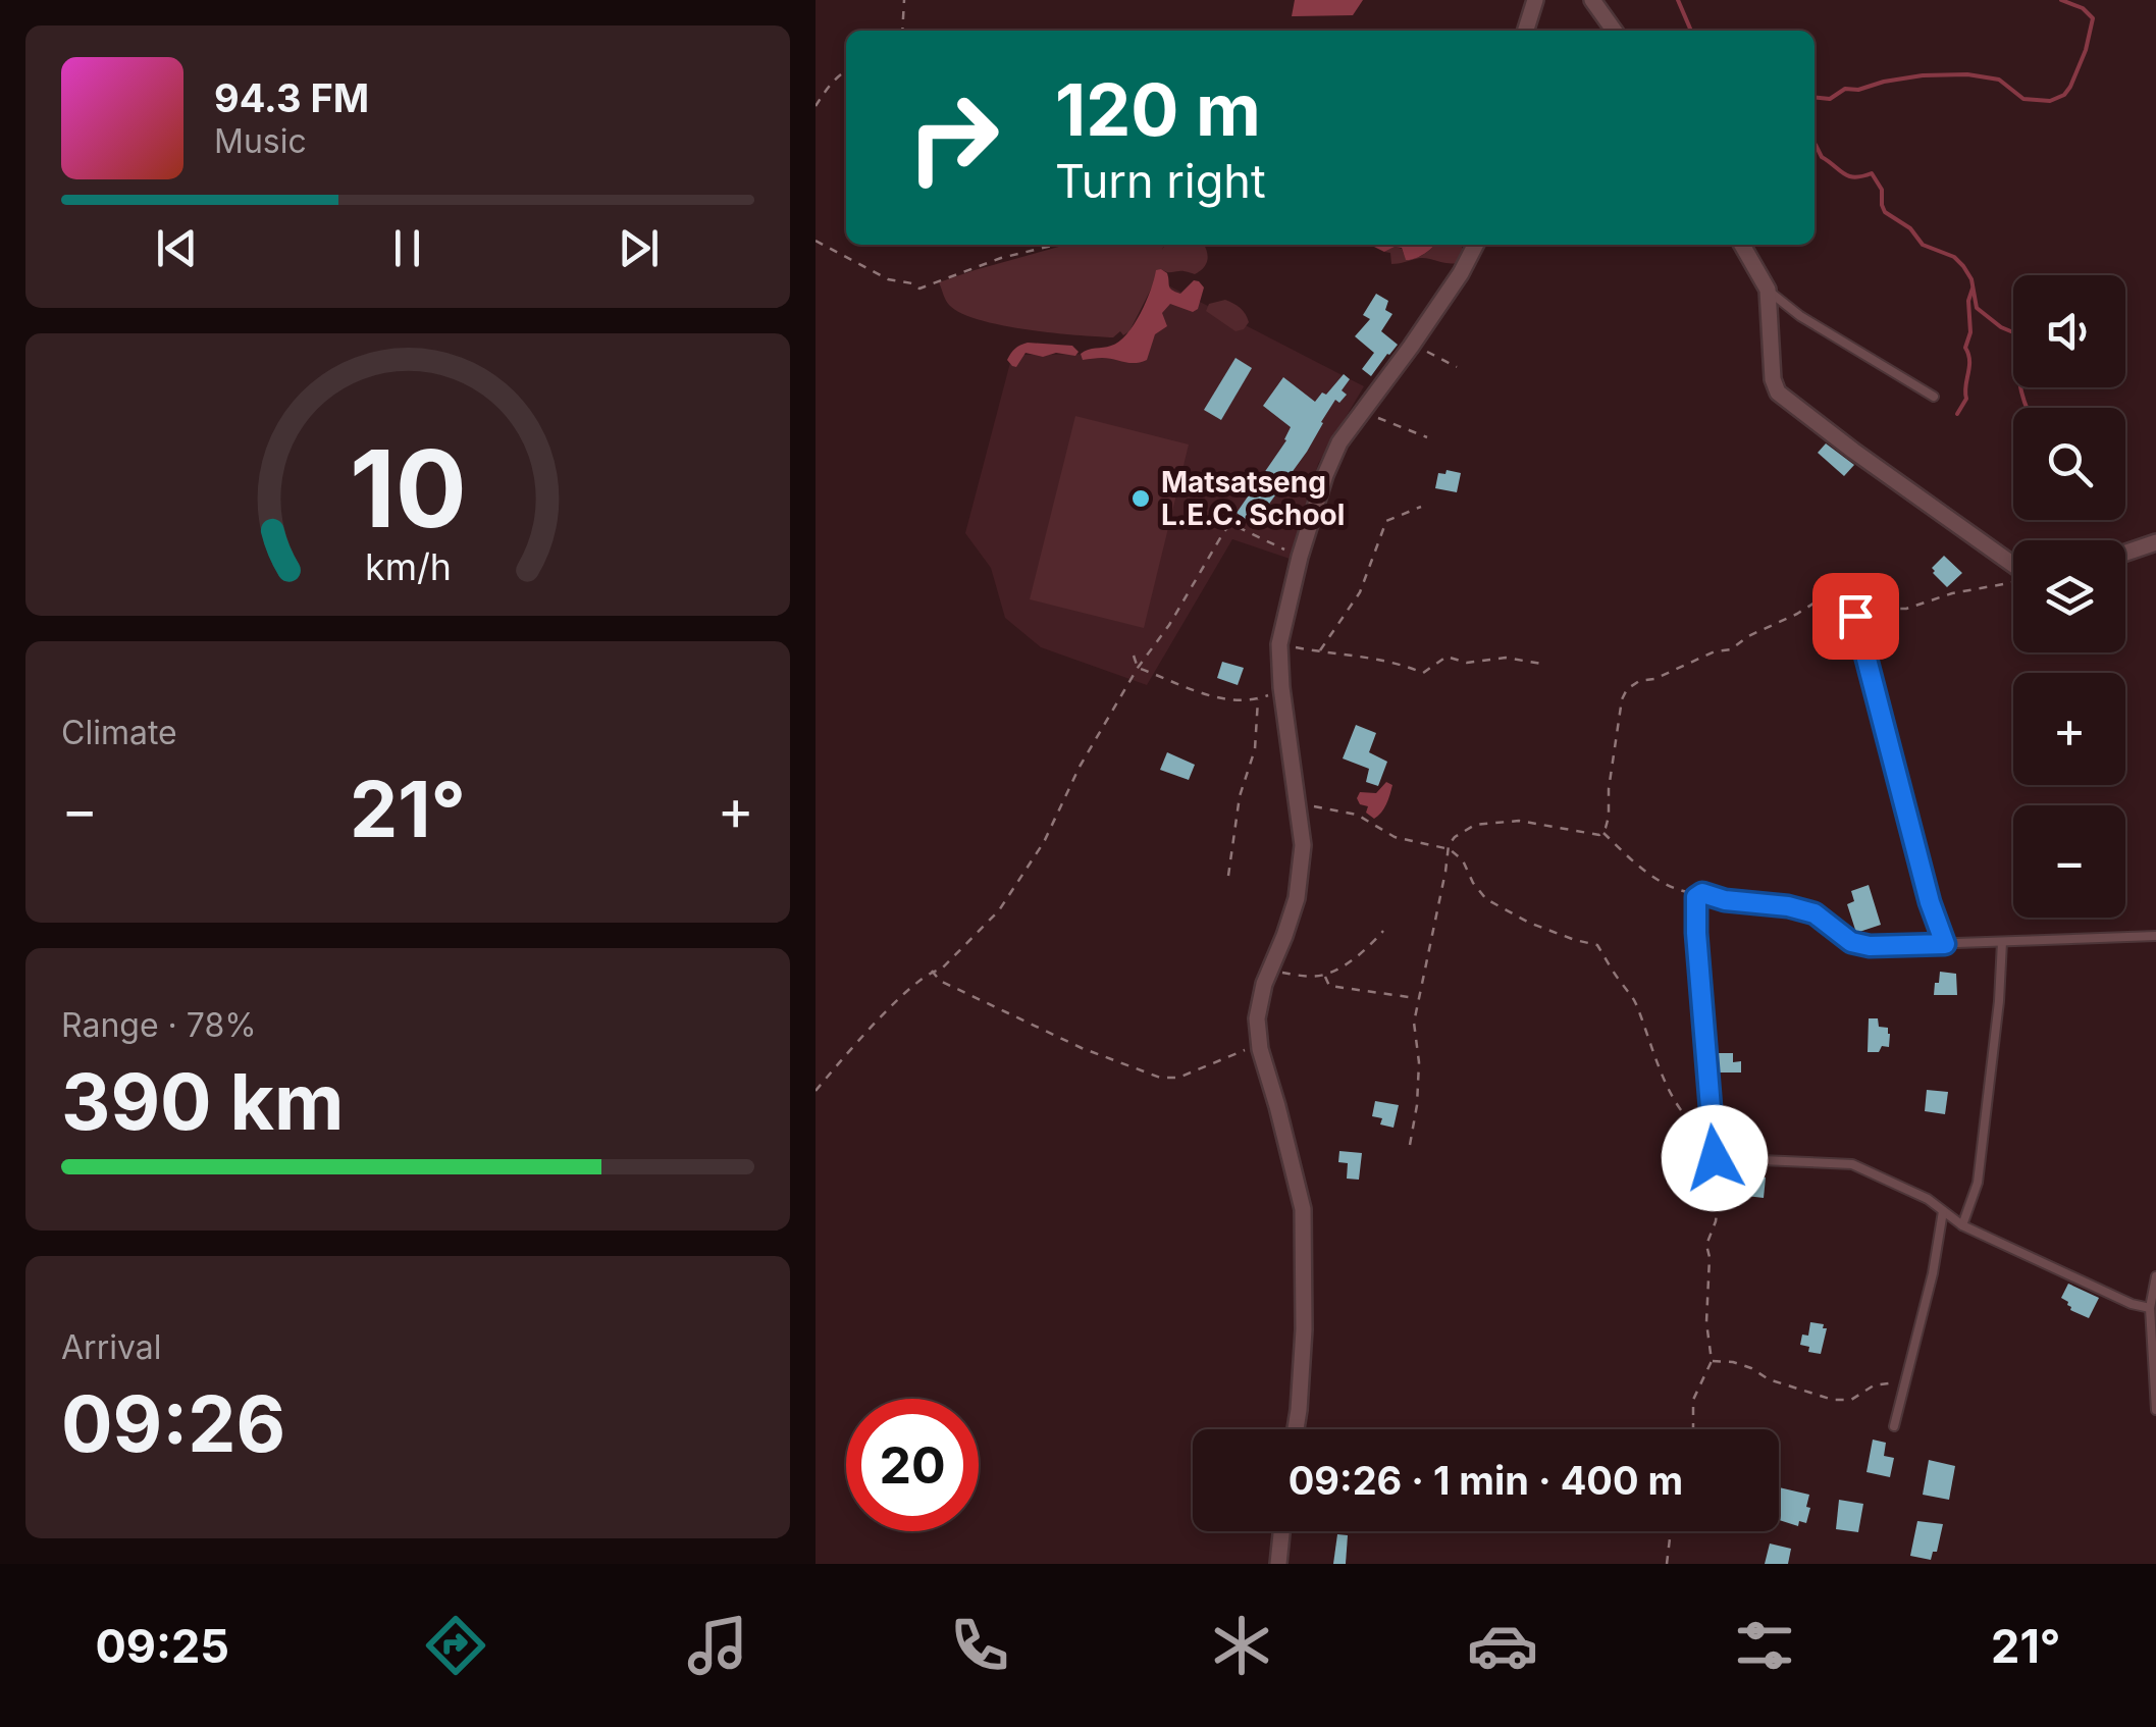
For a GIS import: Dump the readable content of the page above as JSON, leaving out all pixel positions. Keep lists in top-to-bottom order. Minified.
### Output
{"places":["Matsatseng L.E.C. School"],"page":{"turn":["120 m","Turn right"],"song":["94.3 FM","Music"],"map_buttons":["+","−"],"tile":["Climate",["Range · 78%","390 km"],["Arrival","09:26"]],"heat":["−","21°","+"],"limit":"20","trip":"09:26 · 1 min · 400 m","tabs":["09:25","21°"],"gauge":["10","km/h"]}}
